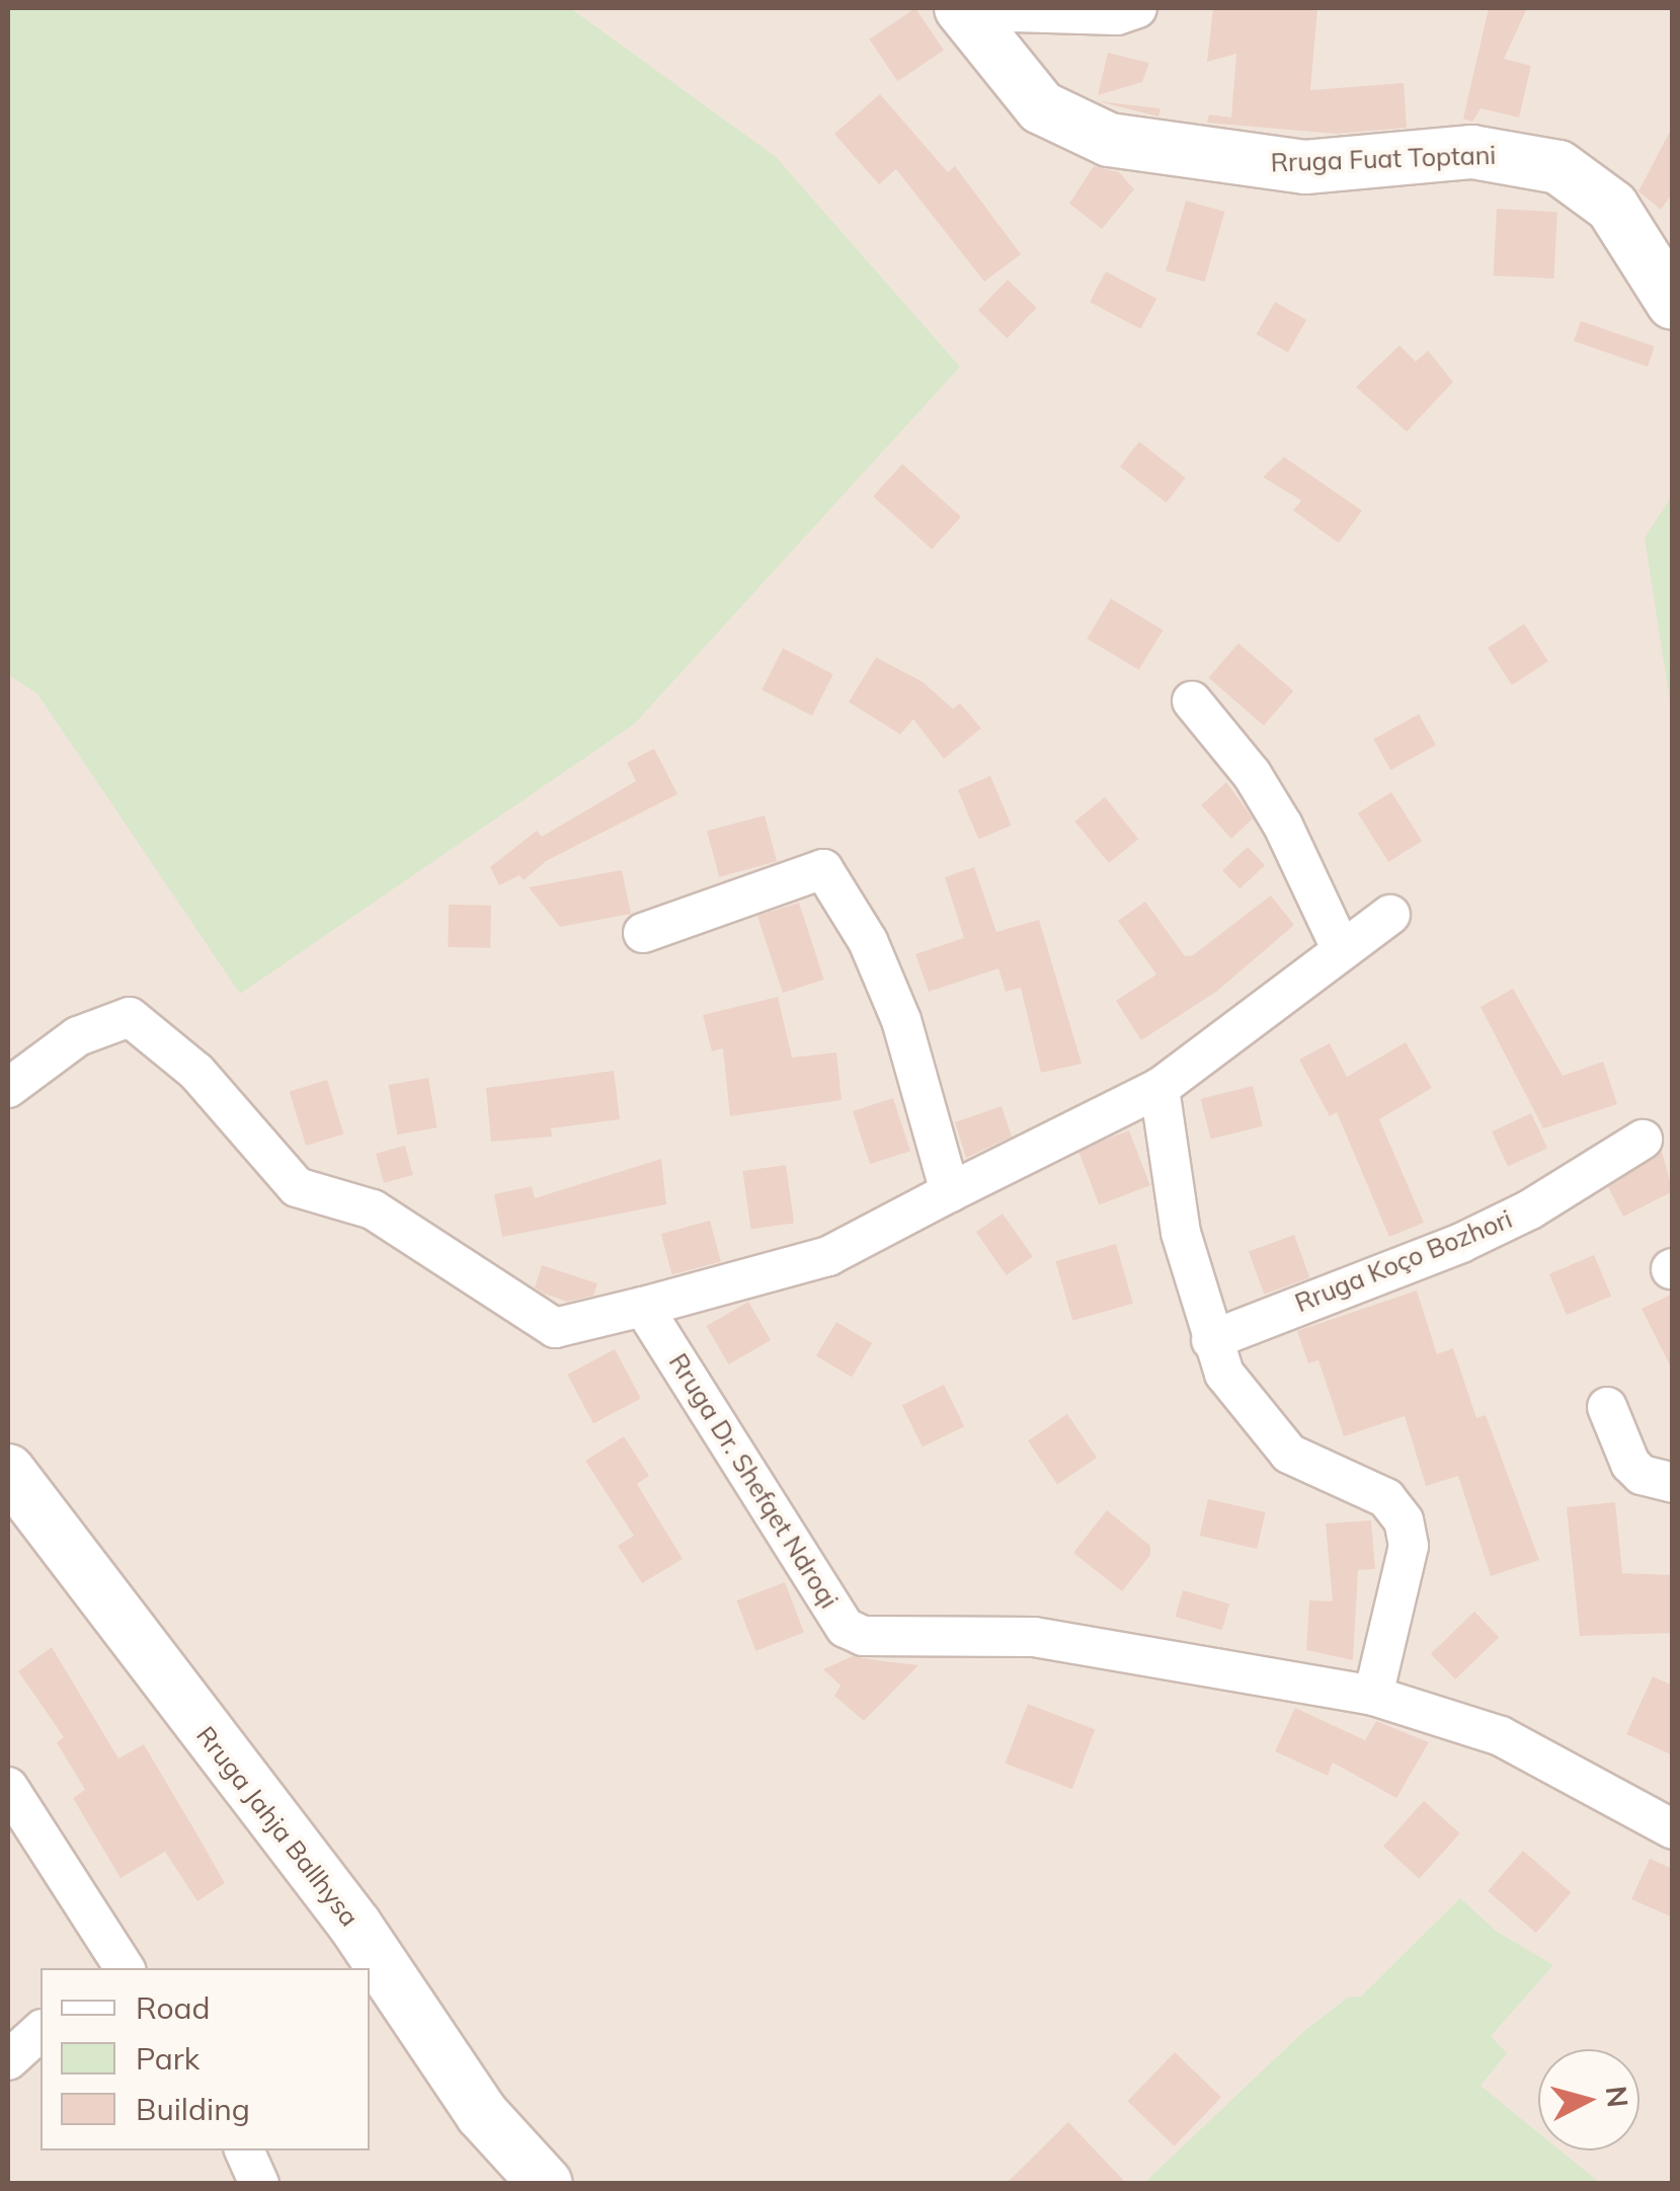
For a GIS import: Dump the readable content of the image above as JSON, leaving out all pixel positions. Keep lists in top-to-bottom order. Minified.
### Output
{"streets":{"main road":["Rruga Fuat Toptani","Rruga Jahja Ballhysa"],"street":["Rruga Koço Bozhori","Rruga Dr. Shefqet Ndroqi"]},"legend":["Road","Park","Building"],"north":"right"}
